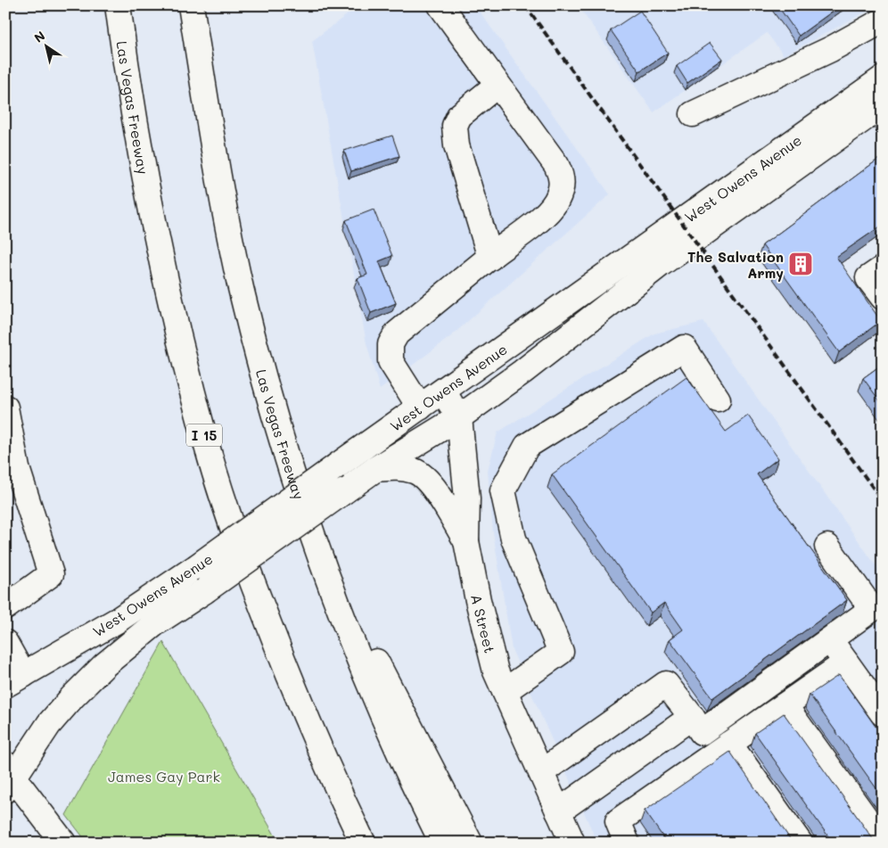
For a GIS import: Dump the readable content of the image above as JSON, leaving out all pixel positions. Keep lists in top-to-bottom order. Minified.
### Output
{"streets":{"main road":["Las Vegas Freeway","West Owens Avenue","I 15","A Street"]},"crossings":[["West Owens Avenue","A Street"]],"parks":["James Gay Park"],"places":{"building":["The Salvation Army"]},"north":"top left"}
